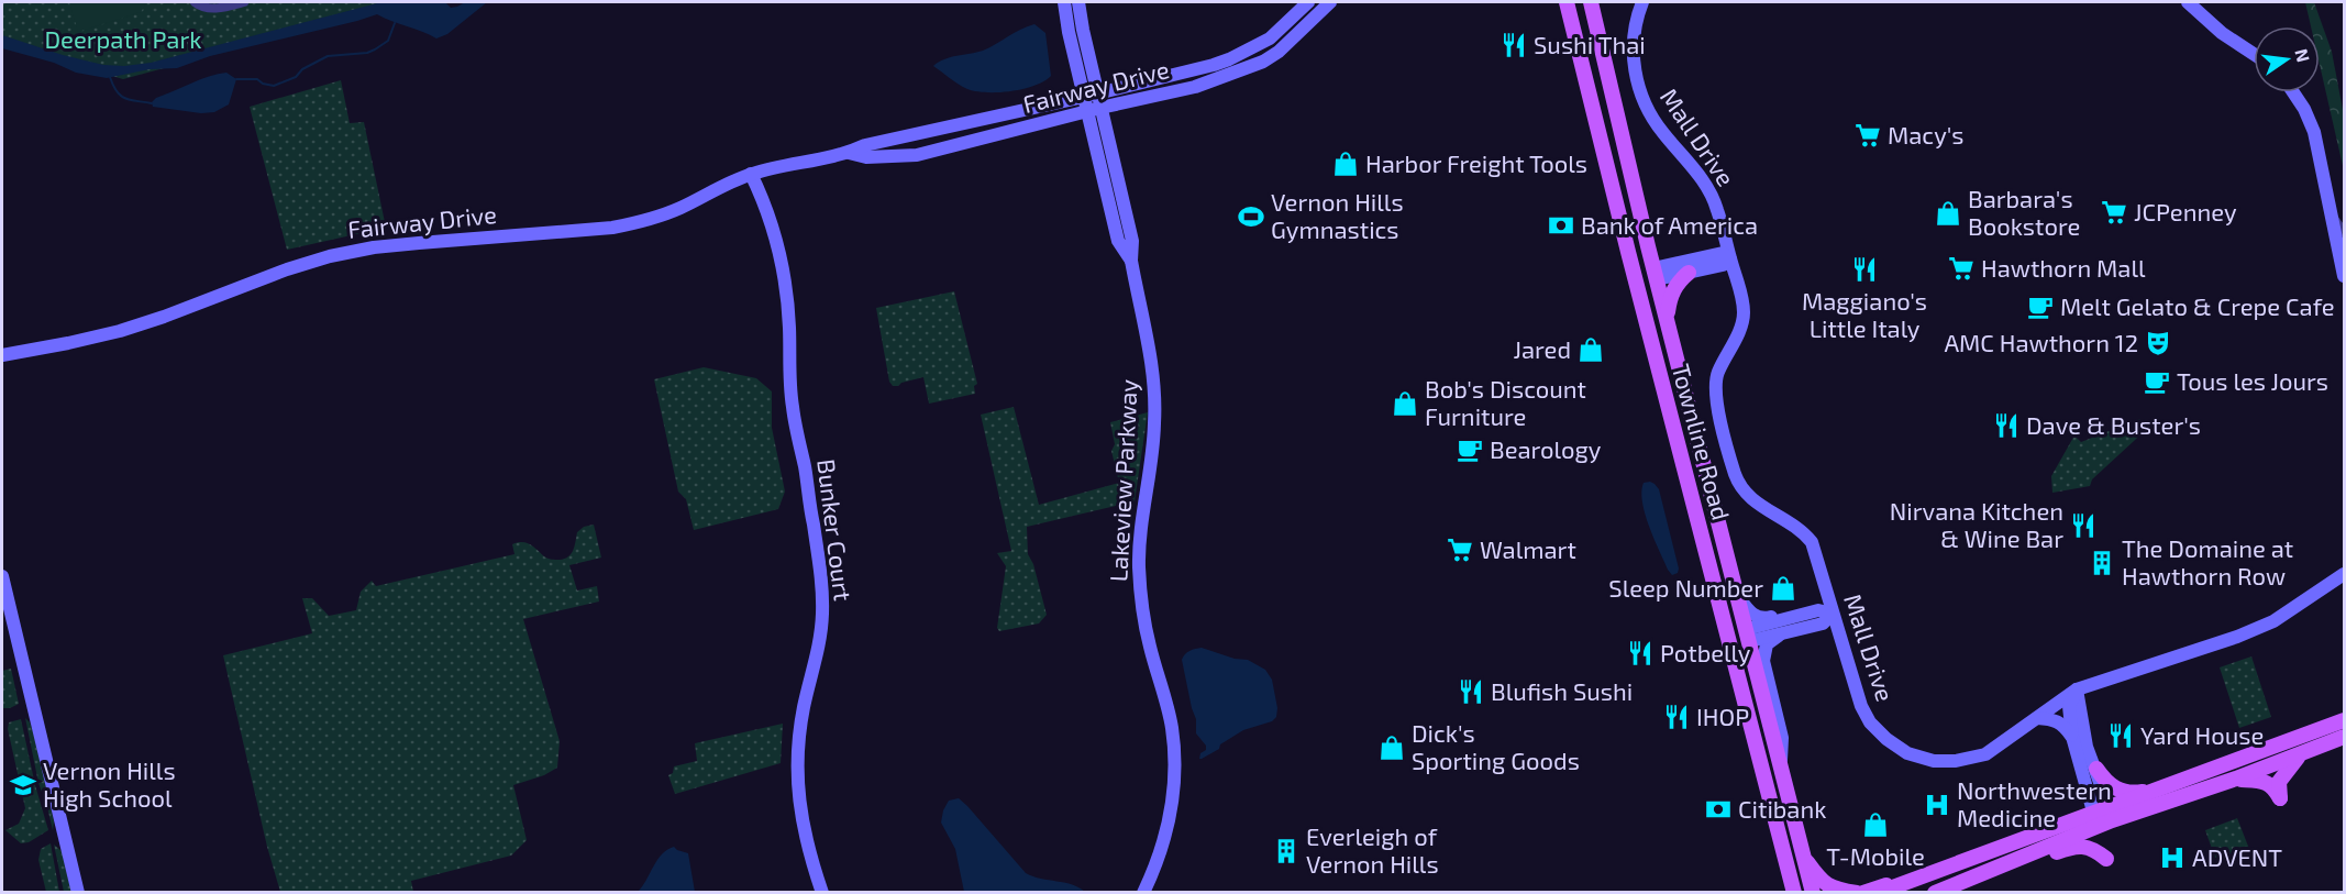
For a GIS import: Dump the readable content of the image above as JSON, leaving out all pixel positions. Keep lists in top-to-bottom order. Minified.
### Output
{"streets":{"main road":["Townline Road"],"street":["Fairway Drive","Mall Drive","Lakeview Parkway","Bunker Court"]},"crossings":[["Fairway Drive","Lakeview Parkway"],["Fairway Drive","Bunker Court"]],"parks":["Deerpath Park"],"places":{"restaurant":["Sushi Thai","Maggiano's Little Italy","Dave & Buster's","Nirvana Kitchen & Wine Bar","Potbelly","Blufish Sushi","IHOP","Yard House"],"supermarket":["Macy's","JCPenney","Hawthorn Mall","Walmart"],"shop":["Harbor Freight Tools","Barbara's Bookstore","Jared","Bob's Discount Furniture","Sleep Number","Dick's Sporting Goods","T-Mobile"],"sports":["Vernon Hills Gymnastics"],"bank":["Bank of America","Citibank"],"cafe":["Melt Gelato & Crepe Cafe","Tous les Jours","Bearology"],"theatre":["AMC Hawthorn 12"],"building":["The Domaine at Hawthorn Row","Everleigh of Vernon Hills"],"school or university":["Vernon Hills High School"],"hospital":["Northwestern Medicine","ADVENT"]},"north":"right"}
